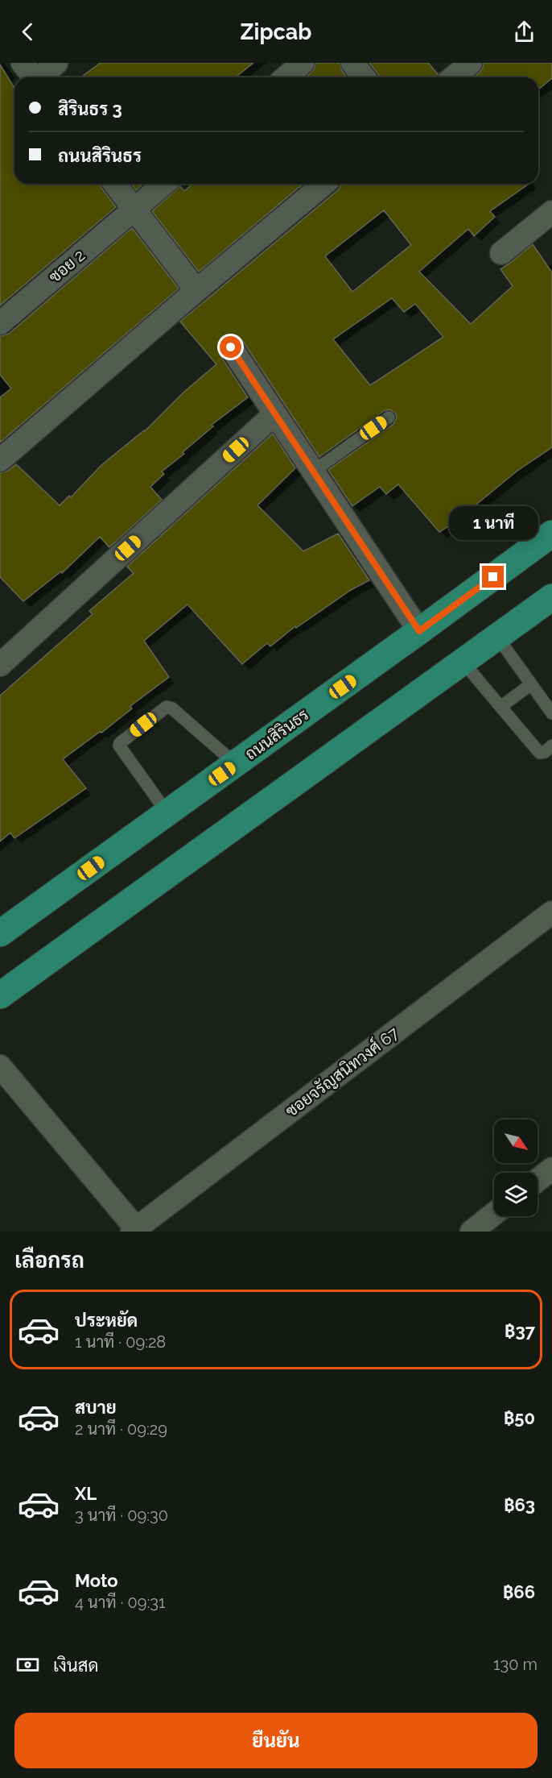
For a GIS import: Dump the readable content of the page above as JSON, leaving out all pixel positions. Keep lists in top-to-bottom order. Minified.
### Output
{"streets":{"main road":["ถนนสิรินธร"],"street":["ซอย 2","ซอยจรัญสนิทวงศ์ 67"]},"north":"bottom right","page":{"header":"Zipcab","banner":["สิรินธร 3","ถนนสิรินธร"],"bubble":"1 นาที","heading":"เลือกรถ","list":[{"name":"ประหยัด","note":"1 นาที · 09:28","value":"฿37"},{"name":"สบาย","note":"2 นาที · 09:29","value":"฿50"},{"name":"XL","note":"3 นาที · 09:30","value":"฿63"},{"name":"Moto","note":"4 นาที · 09:31","value":"฿66"}],"pay":["เงินสด","130 m"],"buttons":"ยืนยัน"}}
